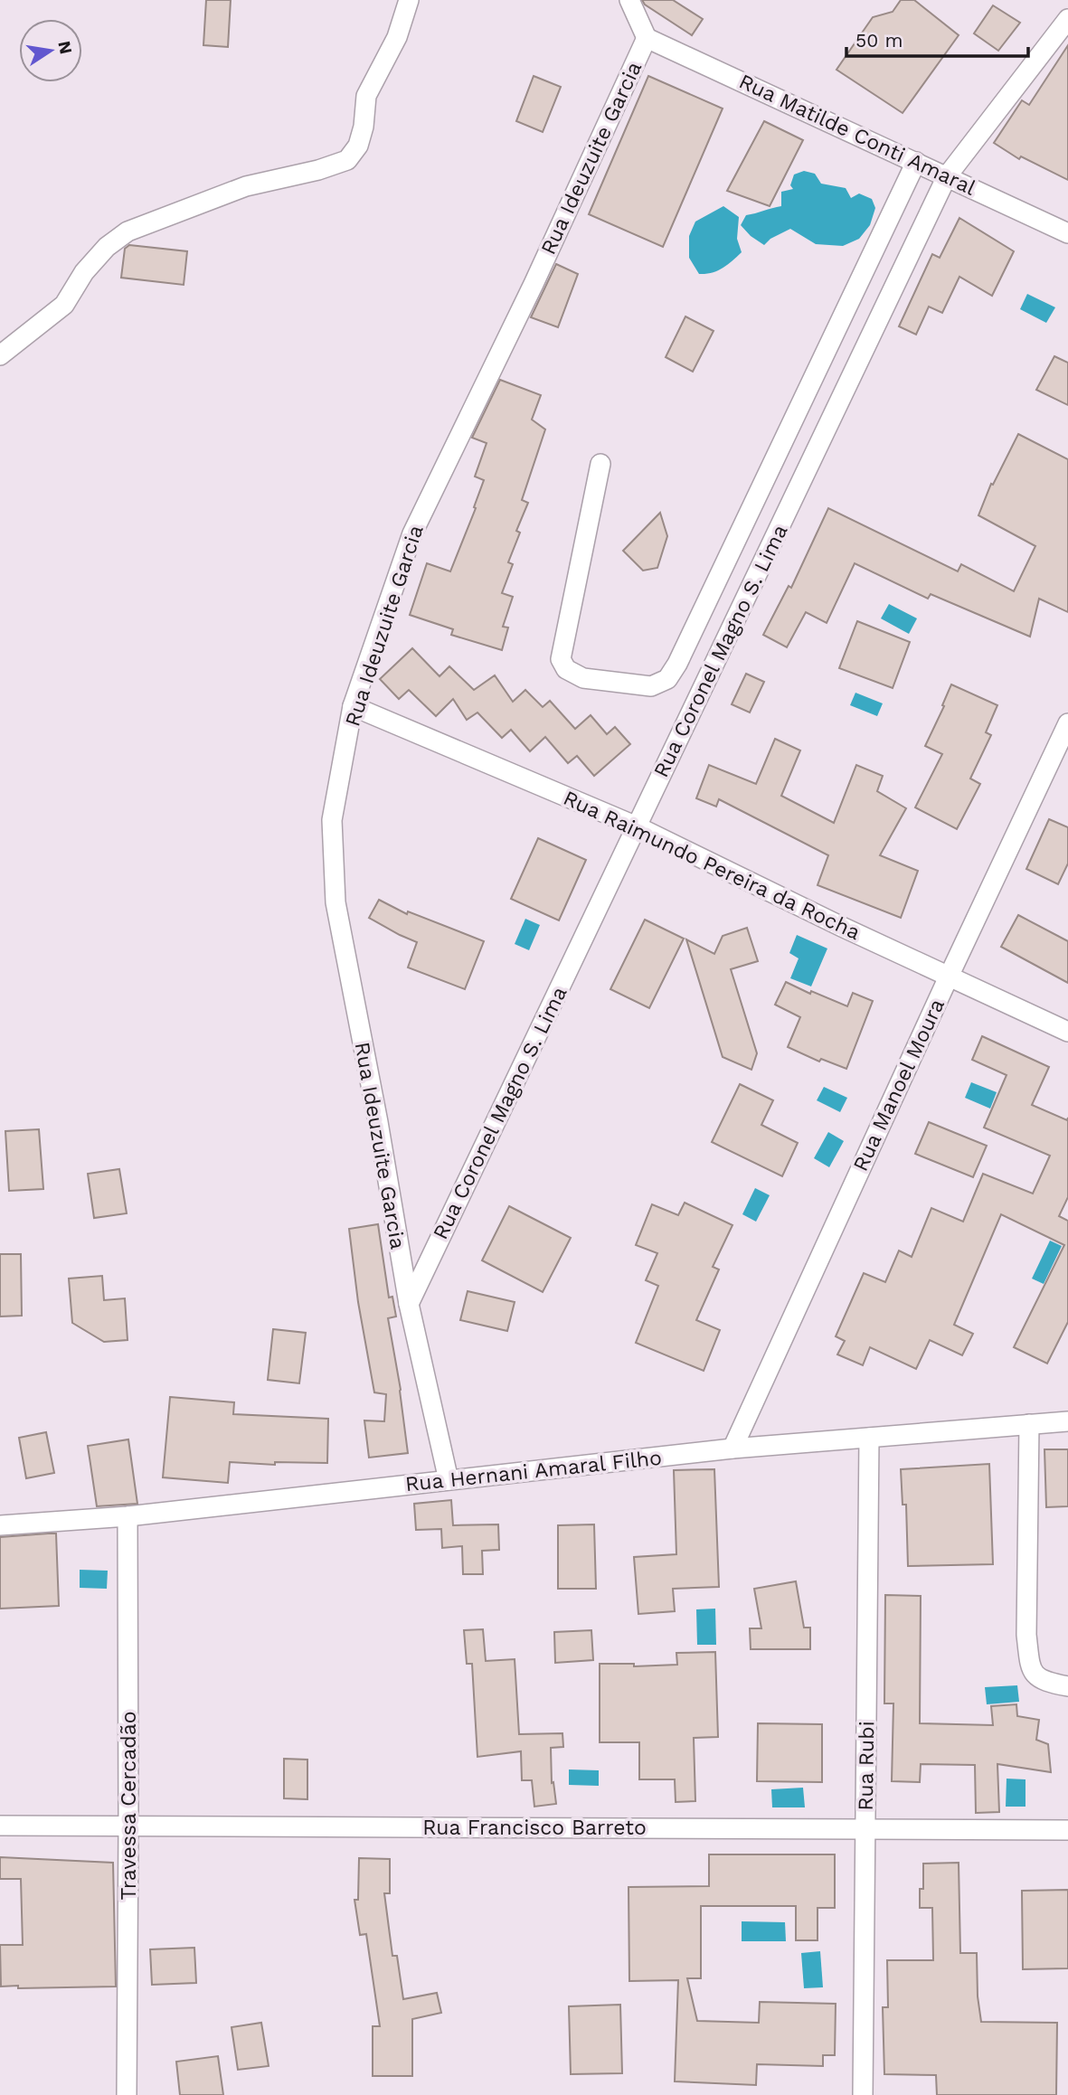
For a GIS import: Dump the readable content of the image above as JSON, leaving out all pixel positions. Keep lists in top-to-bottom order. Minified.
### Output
{"streets":{"street":["Rua Matilde Conti Amaral","Rua Ideuzuite Garcia","Rua Coronel Magno S. Lima","Rua Raimundo Pereira da Rocha","Rua Manoel Moura","Rua Hernani Amaral Filho","Rua Rubi","Travessa Cercadão","Rua Francisco Barreto"]},"crossings":[["Rua Matilde Conti Amaral","Rua Ideuzuite Garcia"],["Rua Matilde Conti Amaral","Rua Coronel Magno S. Lima"],["Rua Ideuzuite Garcia","Rua Coronel Magno S. Lima"],["Rua Ideuzuite Garcia","Rua Raimundo Pereira da Rocha"],["Rua Ideuzuite Garcia","Rua Hernani Amaral Filho"],["Rua Coronel Magno S. Lima","Rua Raimundo Pereira da Rocha"],["Rua Raimundo Pereira da Rocha","Rua Manoel Moura"],["Rua Manoel Moura","Rua Hernani Amaral Filho"],["Rua Hernani Amaral Filho","Rua Rubi"],["Rua Hernani Amaral Filho","Travessa Cercadão"],["Rua Rubi","Rua Francisco Barreto"],["Travessa Cercadão","Rua Francisco Barreto"]],"scale_bar":"50 m","north":"right"}
